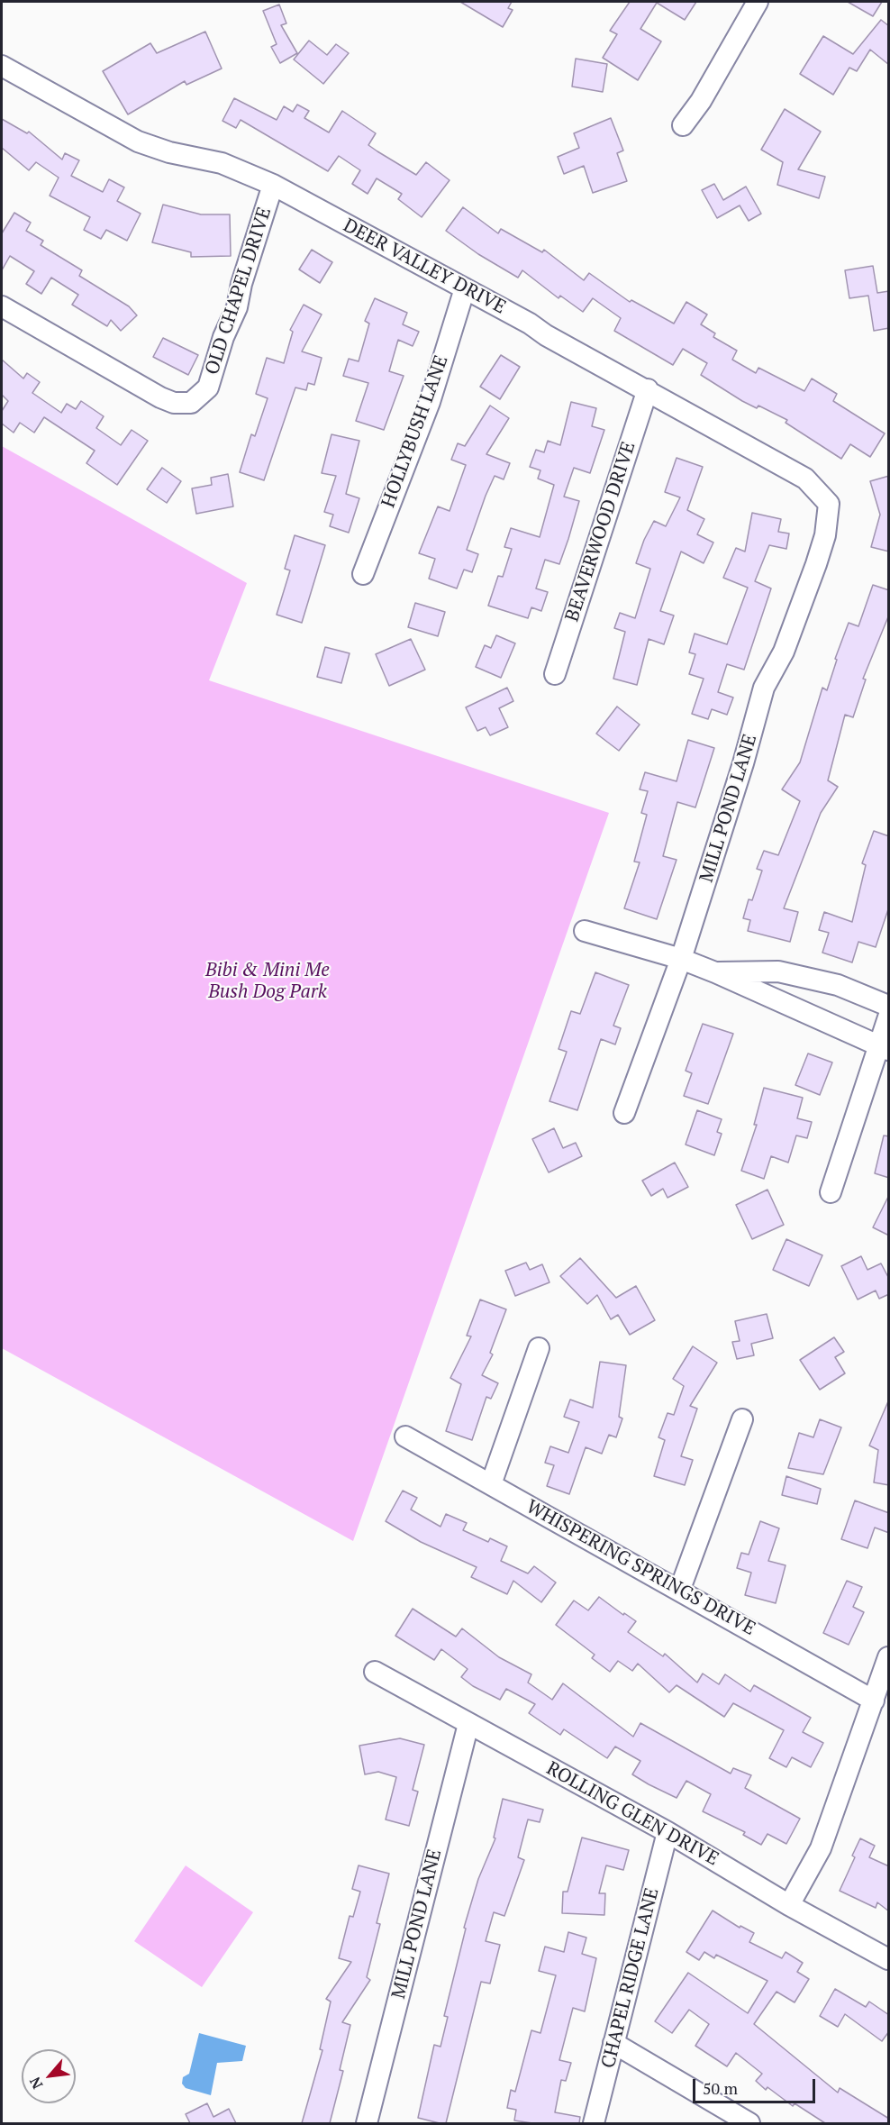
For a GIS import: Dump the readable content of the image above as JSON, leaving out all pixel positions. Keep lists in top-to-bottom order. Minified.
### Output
{"streets":{"street":["DEER VALLEY DRIVE","OLD CHAPEL DRIVE","HOLLYBUSH LANE","BEAVERWOOD DRIVE","MILL POND LANE","WHISPERING SPRINGS DRIVE","ROLLING GLEN DRIVE","CHAPEL RIDGE LANE"]},"crossings":[["DEER VALLEY DRIVE","OLD CHAPEL DRIVE"],["DEER VALLEY DRIVE","HOLLYBUSH LANE"],["DEER VALLEY DRIVE","BEAVERWOOD DRIVE"],["DEER VALLEY DRIVE","MILL POND LANE"],["MILL POND LANE","ROLLING GLEN DRIVE"],["ROLLING GLEN DRIVE","CHAPEL RIDGE LANE"]],"parks":["Bibi & Mini Me Bush Dog Park"],"scale_bar":"50 m","north":"bottom left"}
